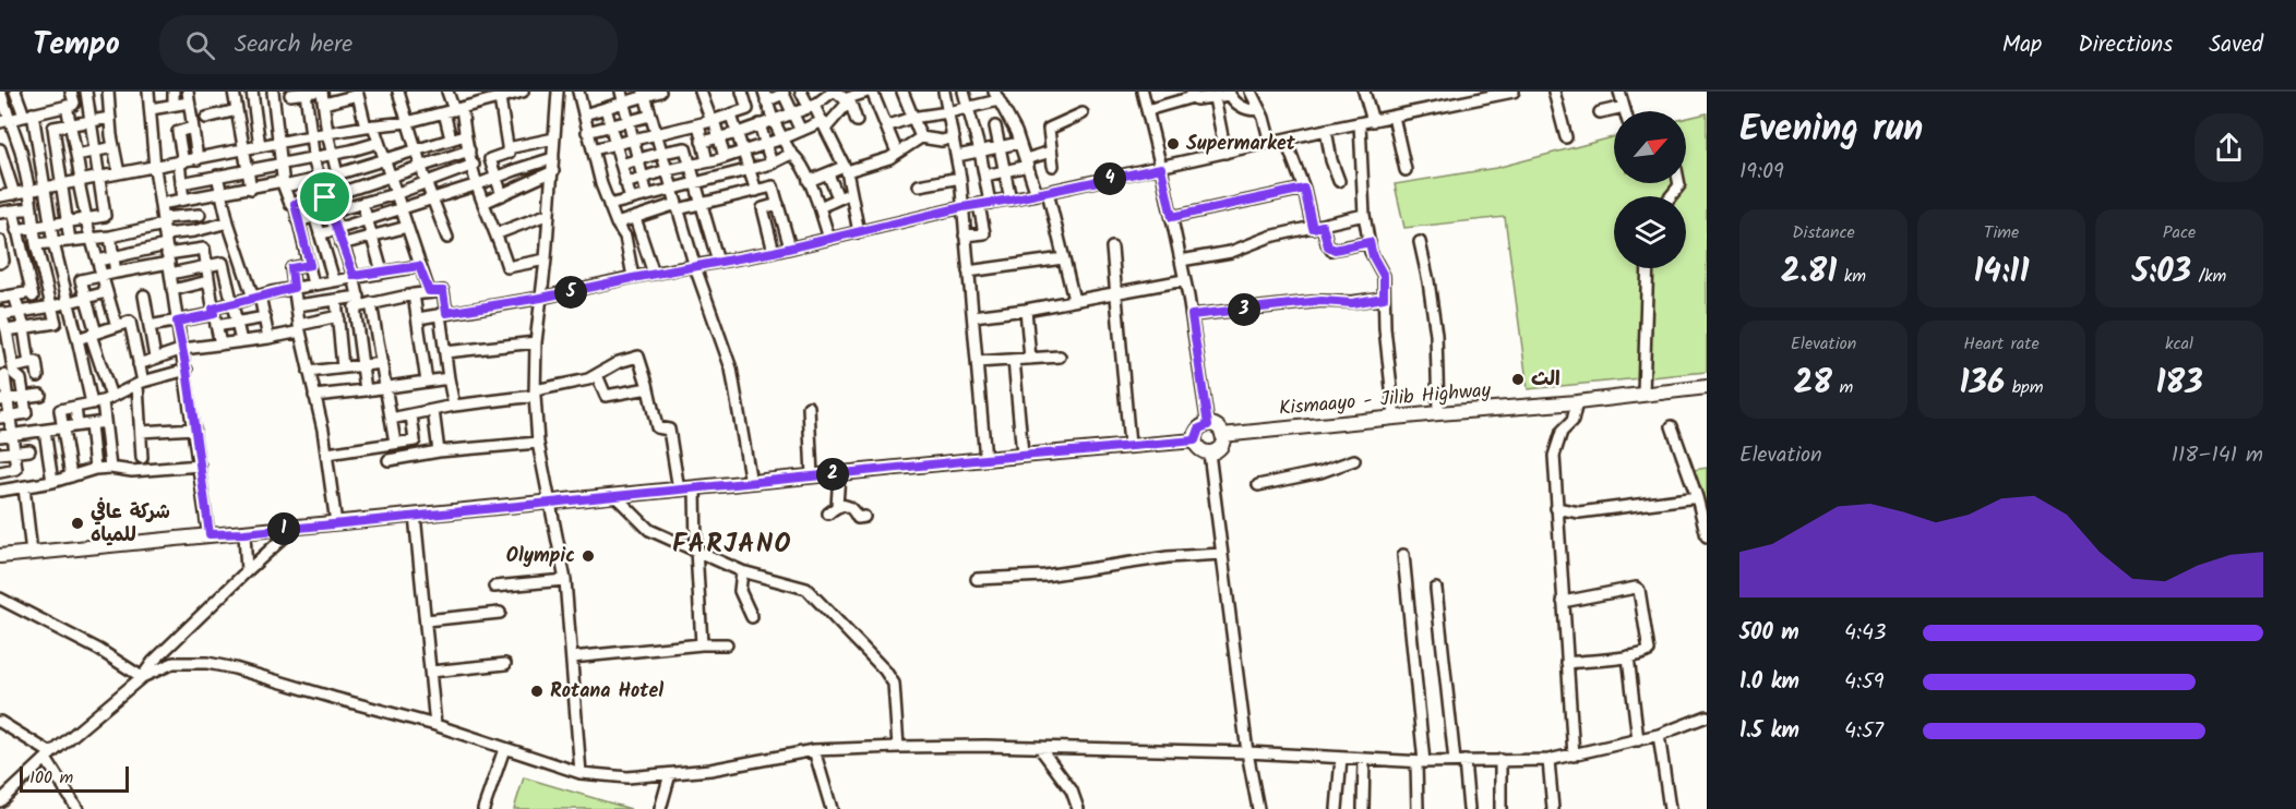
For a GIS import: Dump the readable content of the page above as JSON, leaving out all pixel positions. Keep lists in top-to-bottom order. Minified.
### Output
{"streets":{"main road":["Kismaayo - Jilib Highway"]},"districts":["FARJANO"],"places":["Supermarket","الث","شركة عافي للمياه","Olympic","Rotana Hotel"],"scale_bar":"100 m","north":"top right","page":{"header":"Tempo","search":"Search here","nav":["Map","Directions","Saved"],"heading":["Evening run","19:09"],"pins":["4","5","3","2","1"],"stats":[["Distance","2.81 km"],["Time","14:11"],["Pace","5:03 /km"],["Elevation","28 m"],["Heart rate","136 bpm"],["kcal","183"]],"chart":["Elevation","118–141 m"],"list":[{"name":"500 m","note":"4:43"},{"name":"1.0 km","note":"4:59"},{"name":"1.5 km","note":"4:57"}],"scale":"100 m"}}
